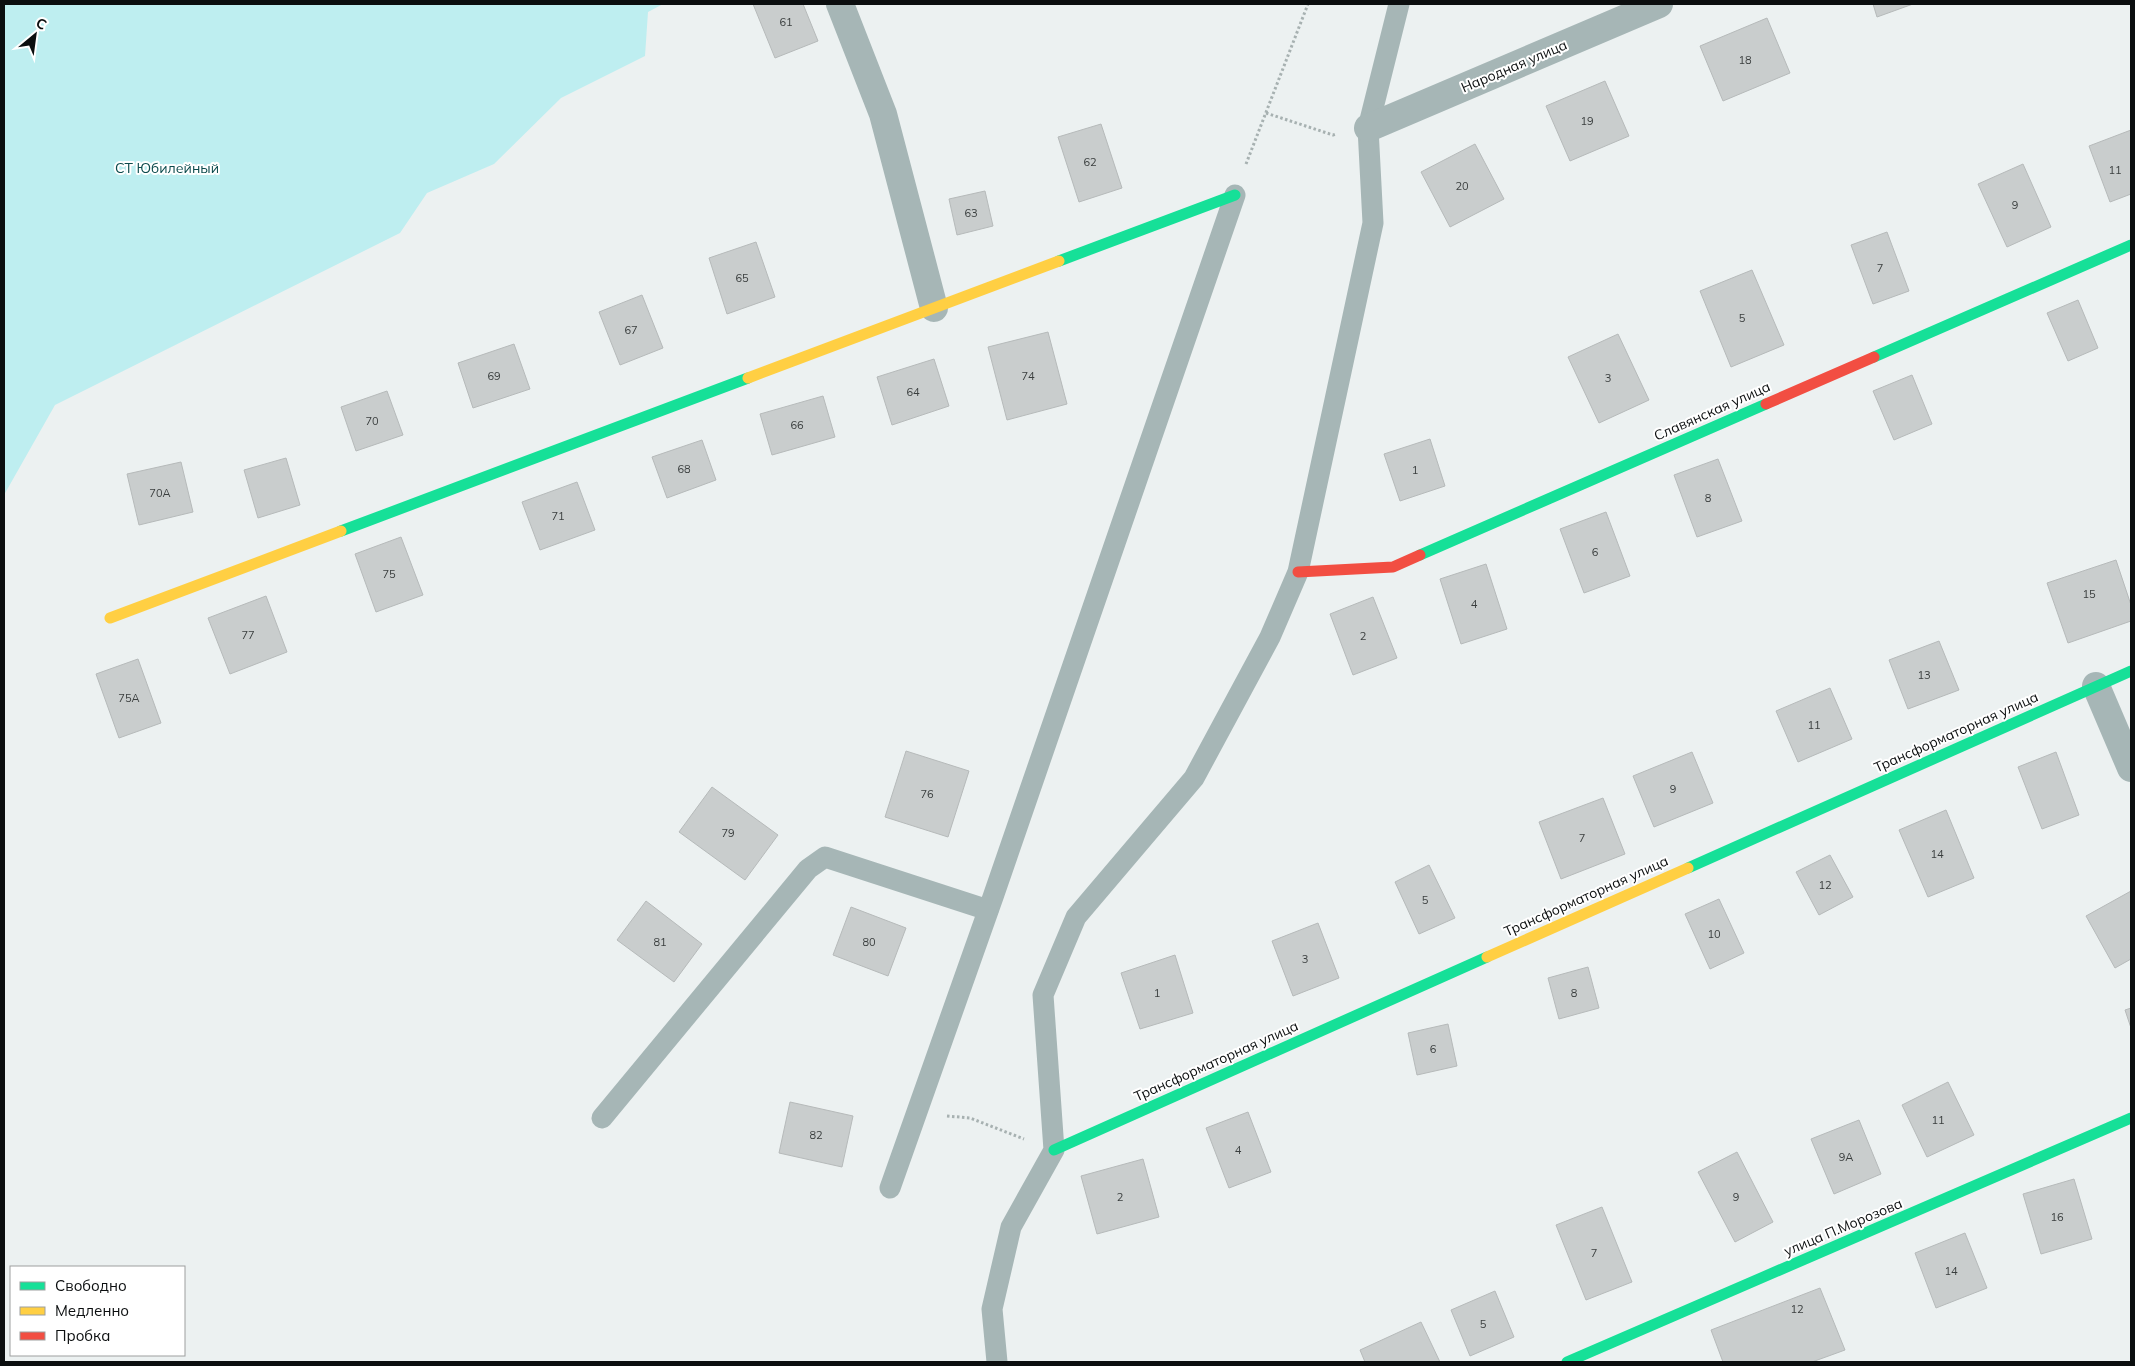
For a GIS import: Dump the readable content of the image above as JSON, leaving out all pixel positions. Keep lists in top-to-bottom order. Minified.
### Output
{"streets":{"street":["Народная улица","Славянская улица","Трансформаторная улица","улица П.Морозова"]},"parks":["СТ Юбилейный"],"house_numbers":["61","18","19","62","11","20","9","63","7","65","5","67","69","74","3","64","70","66","68","1","70А","8","71","6","75","15","4","77","2","13","75А","11","9","76","79","7","14","12","5","10","81","80","3","1","8","6","11","82","4","9А","2","9","16","7","14","12","5"],"legend":["Свободно","Медленно","Пробка"],"north":"top right"}
